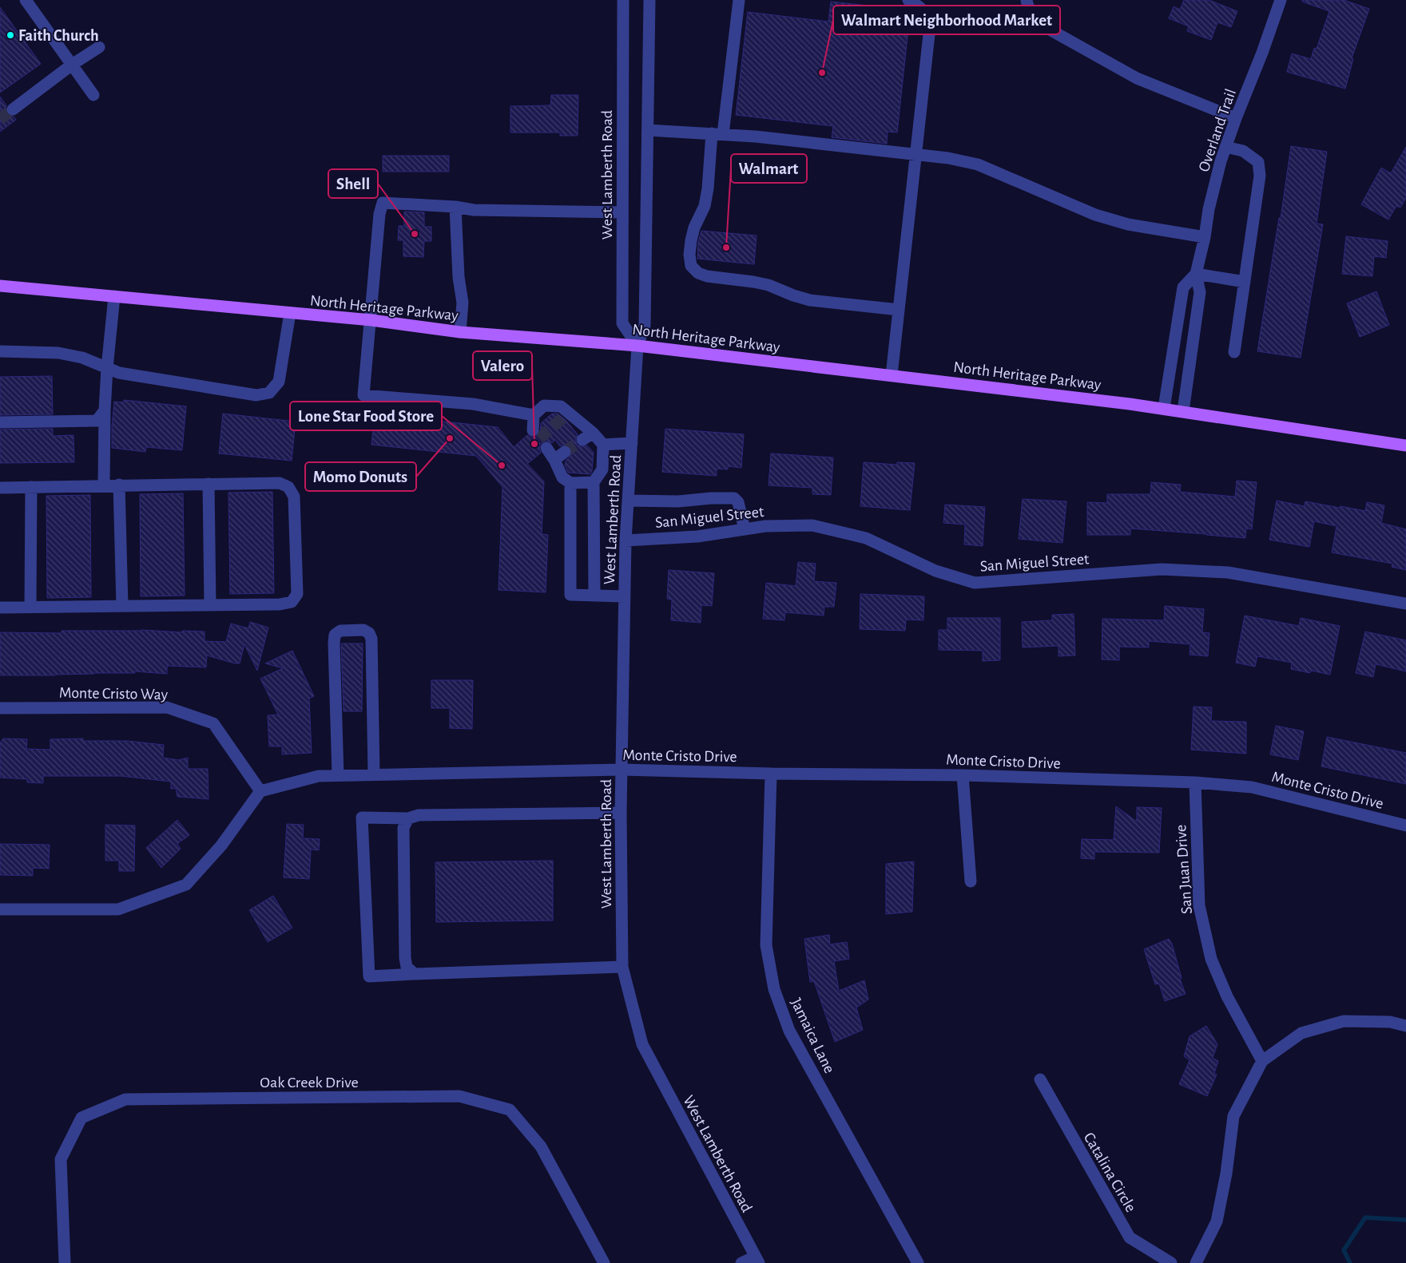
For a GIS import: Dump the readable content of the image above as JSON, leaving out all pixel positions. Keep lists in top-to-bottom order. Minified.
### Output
{"streets":{"main road":["North Heritage Parkway"],"street":["Overland Trail","West Lamberth Road","San Miguel Street","Monte Cristo Way","Monte Cristo Drive","San Juan Drive","Jamaica Lane","Oak Creek Drive","Catalina Circle"]},"crossings":[["Overland Trail","North Heritage Parkway"],["West Lamberth Road","North Heritage Parkway"],["West Lamberth Road","San Miguel Street"],["West Lamberth Road","Monte Cristo Drive"],["Monte Cristo Way","Monte Cristo Drive"],["Monte Cristo Drive","San Juan Drive"],["Monte Cristo Drive","Jamaica Lane"]],"places":["Faith Church","Walmart Neighborhood Market","Shell","Walmart","Momo Donuts","Valero","Lone Star Food Store"]}
